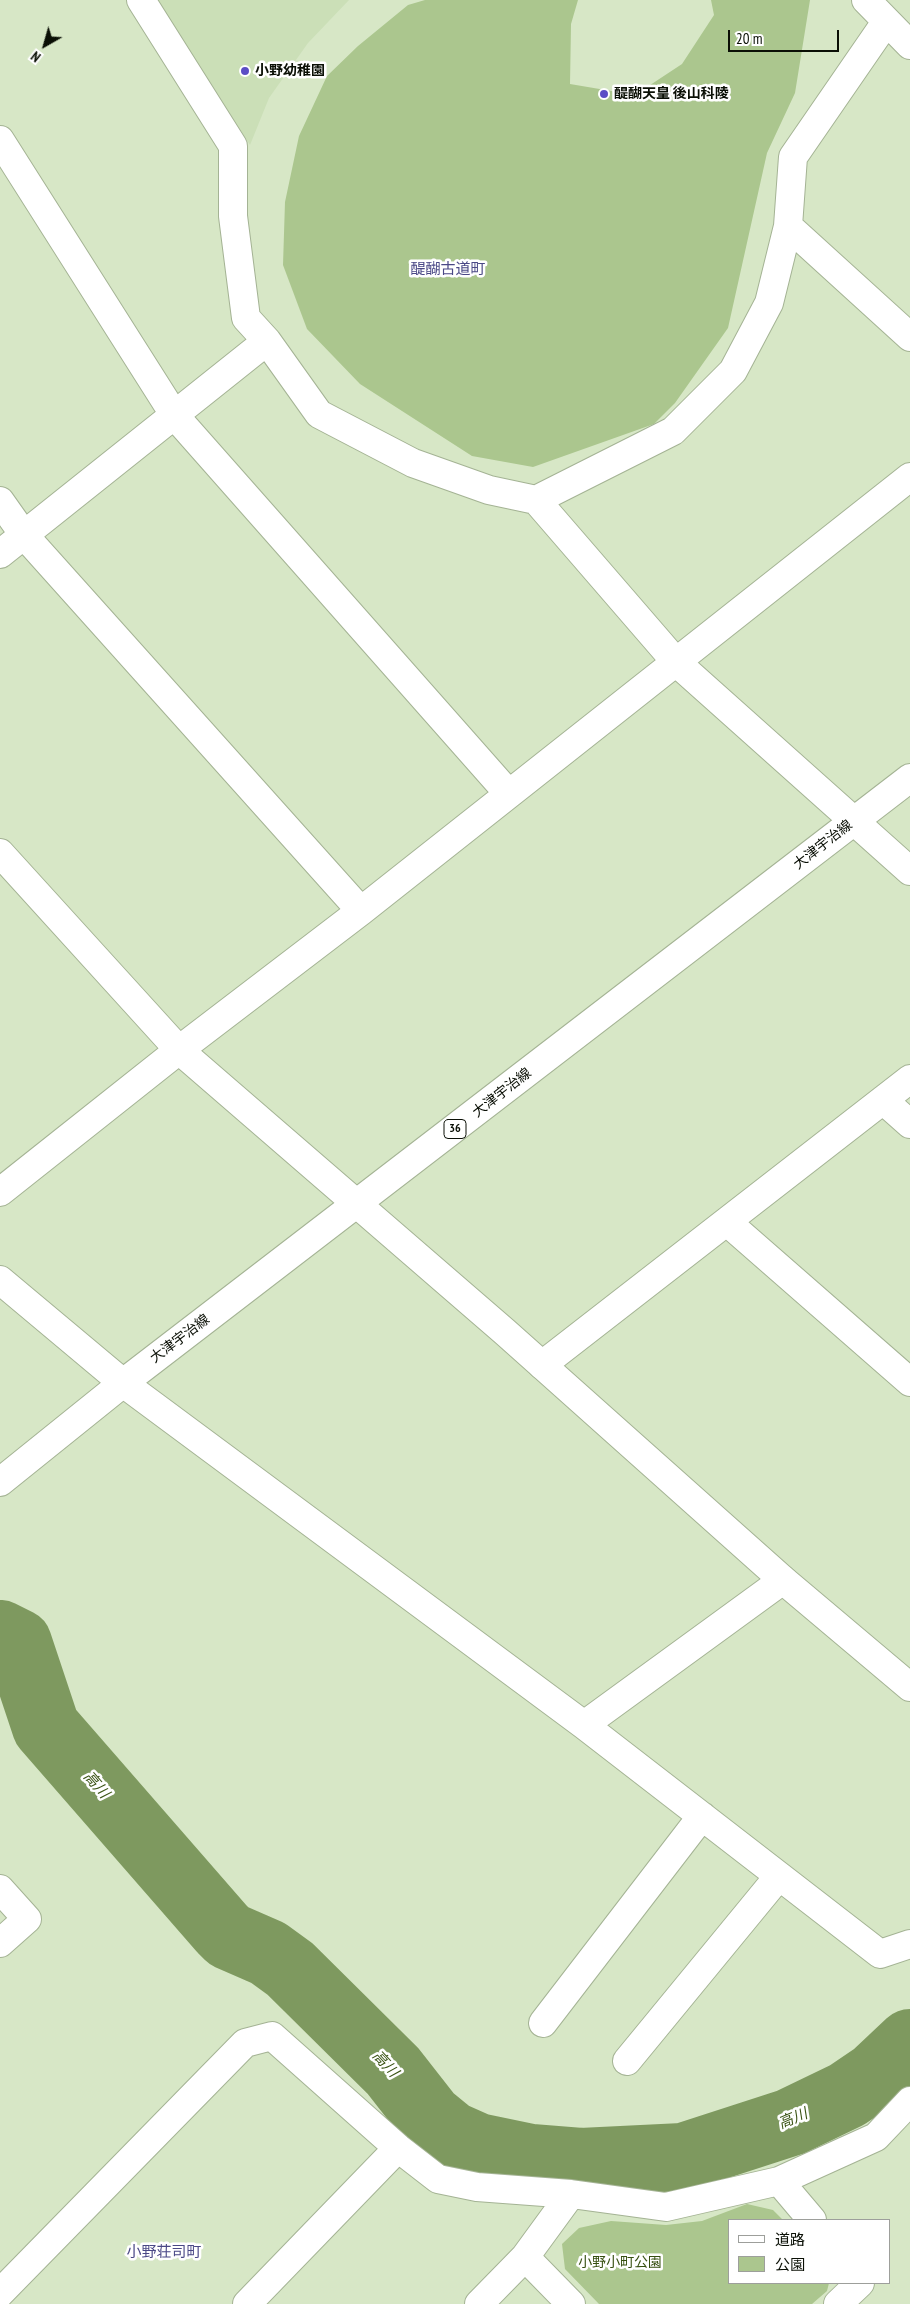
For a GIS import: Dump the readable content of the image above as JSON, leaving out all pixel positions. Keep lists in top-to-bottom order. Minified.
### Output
{"streets":{"street":["大津宇治線","36"]},"districts":["醍醐古道町","小野荘司町"],"water":["高川"],"parks":["小野小町公園"],"places":["小野幼稚園","醍醐天皇 後山科陵"],"legend":["道路","公園"],"scale_bar":"20 m","north":"bottom left"}
